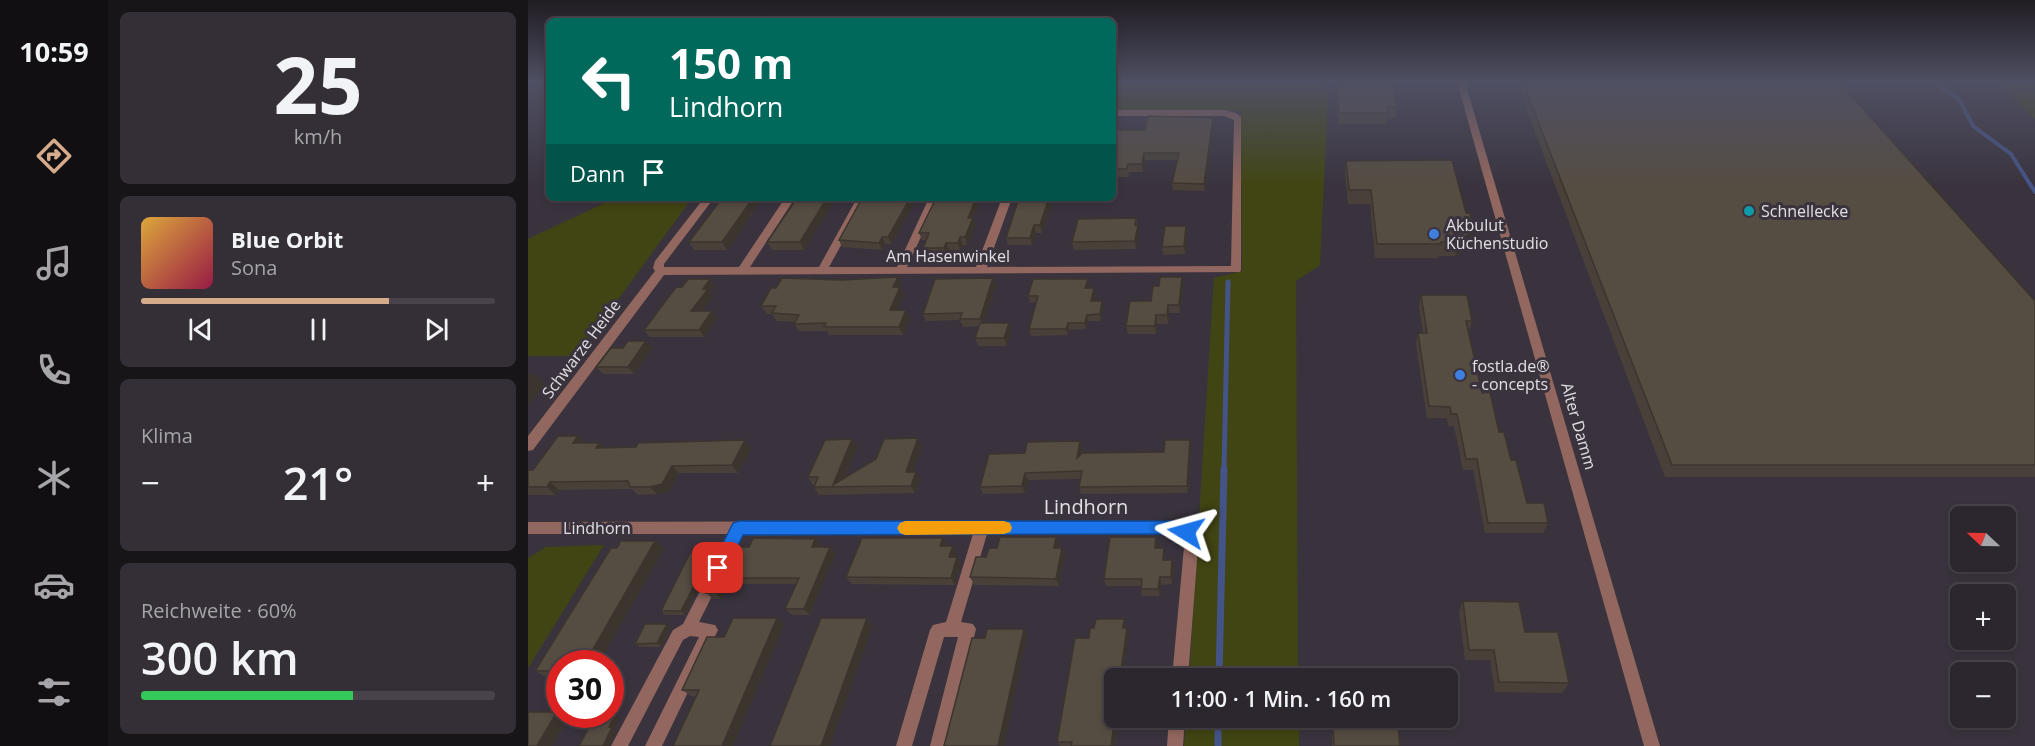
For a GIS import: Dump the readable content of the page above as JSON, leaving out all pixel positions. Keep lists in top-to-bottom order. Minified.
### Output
{"streets":{"street":["Am Hasenwinkel","Schwarze Heide","Alter Damm","Lindhorn"]},"crossings":[["Am Hasenwinkel","Schwarze Heide"]],"places":["Schnellecke","Akbulut Küchenstudio","fostla.de® - concepts"],"north":"left","page":{"tabs":"10:59","tile":[["25","km/h"],"Klima",["Reichweite · 60%","300 km"]],"turn":["150 m","Lindhorn"],"then":"Dann","song":["Blue Orbit","Sona"],"heat":["−","21°","+"],"map_buttons":["+","−"],"limit":"30","trip":"11:00 · 1 Min. · 160 m"}}
